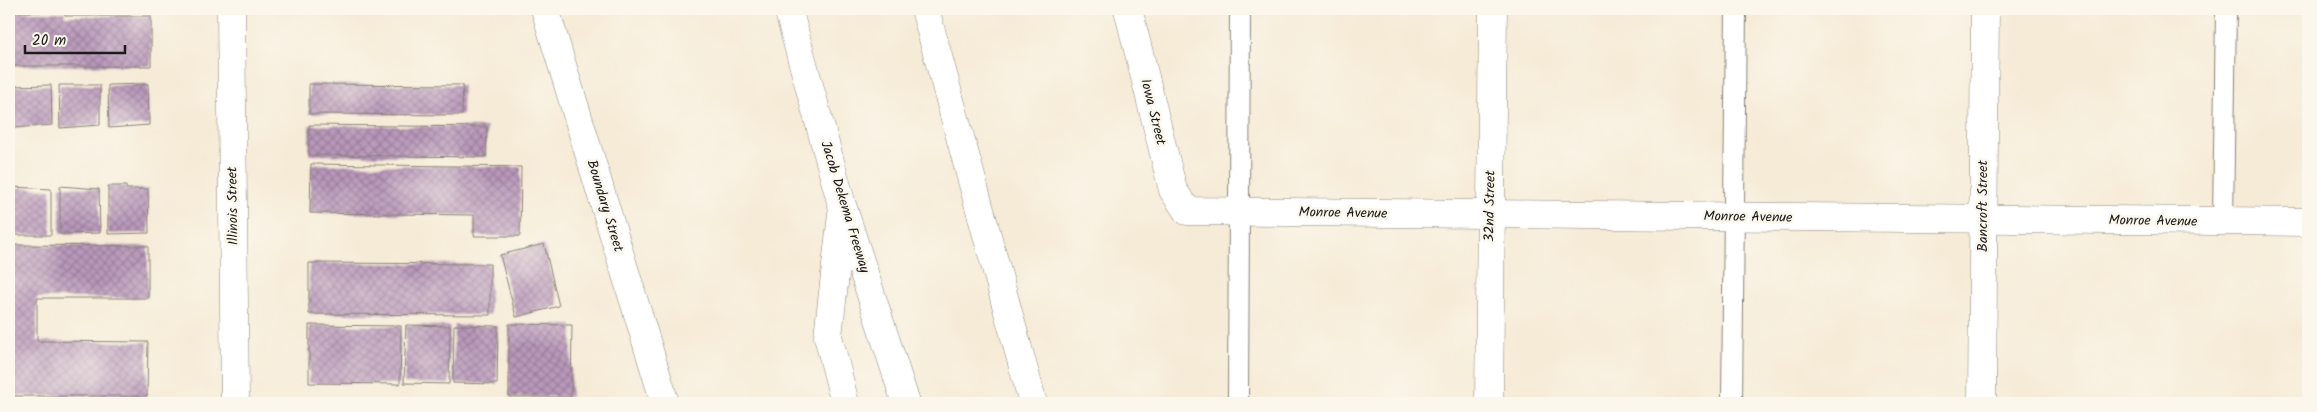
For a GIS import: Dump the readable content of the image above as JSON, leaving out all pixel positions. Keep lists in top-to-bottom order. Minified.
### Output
{"streets":{"main road":["Iowa Street","Illinois Street","Boundary Street","32nd Street","Bancroft Street","Jacob Dekema Freeway","Monroe Avenue"]},"crossings":[["Iowa Street","Monroe Avenue"],["32nd Street","Monroe Avenue"],["Bancroft Street","Monroe Avenue"]],"scale_bar":"20 m"}
